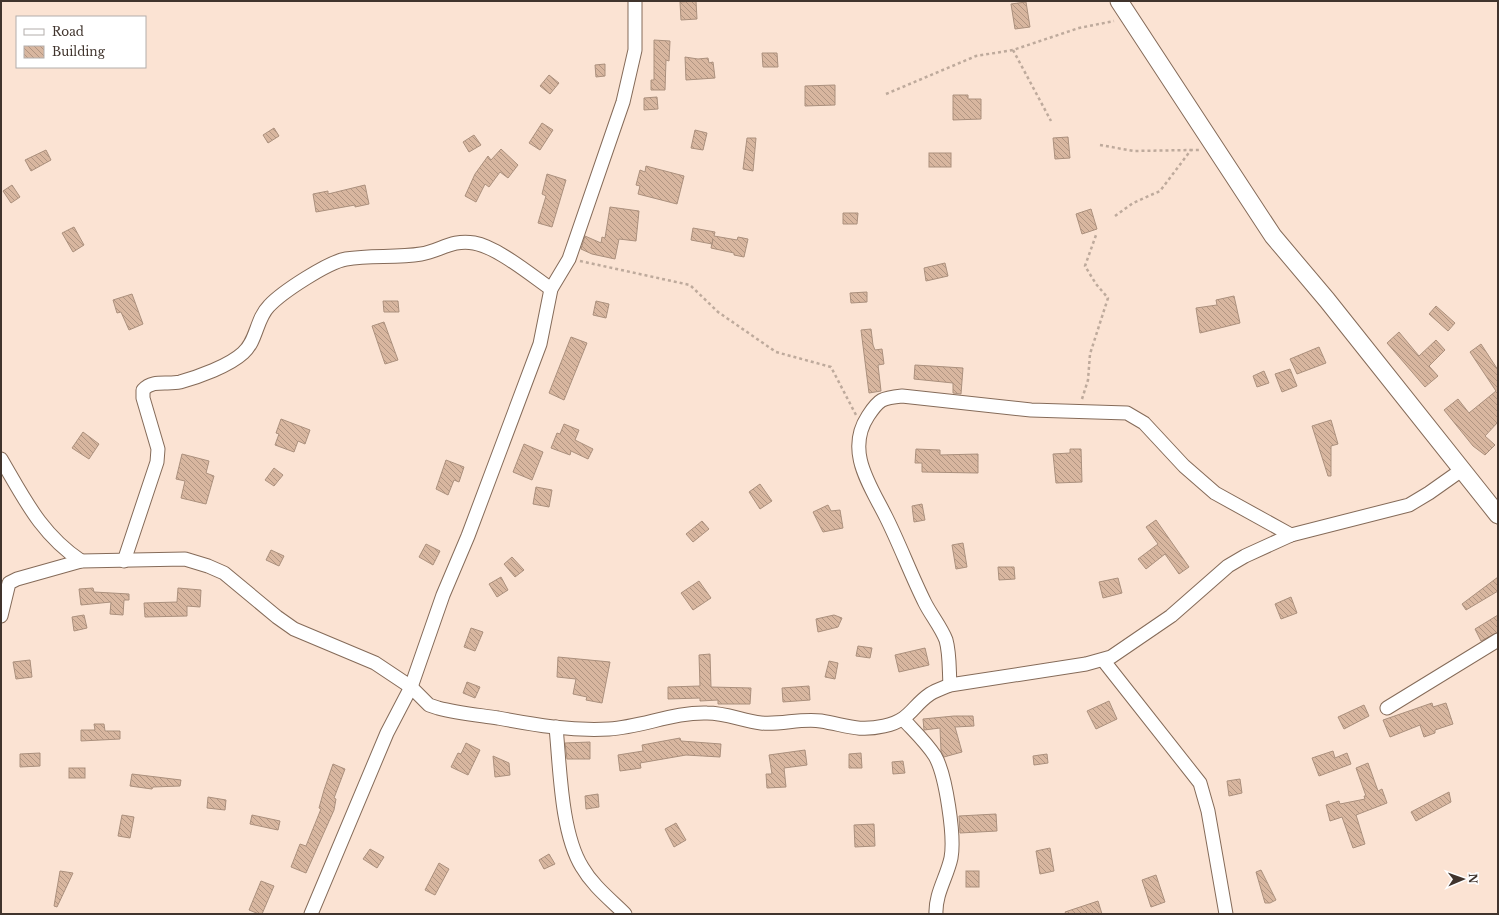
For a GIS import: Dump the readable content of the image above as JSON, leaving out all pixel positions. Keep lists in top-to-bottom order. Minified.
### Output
{"legend":["Road","Building"],"north":"right"}
